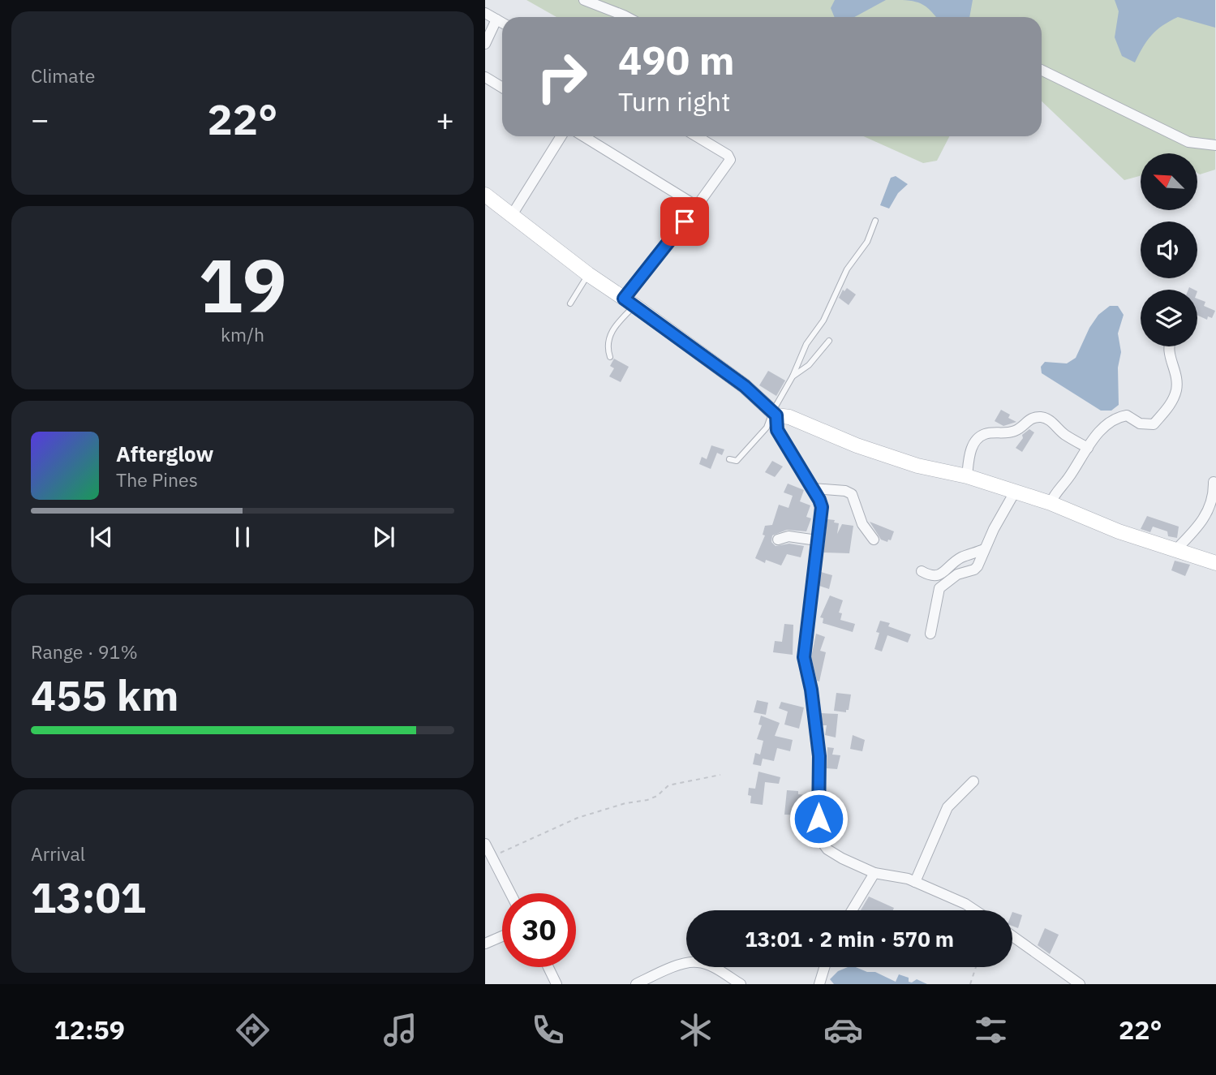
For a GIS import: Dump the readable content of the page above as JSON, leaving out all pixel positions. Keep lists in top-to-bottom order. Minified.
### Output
{"north":"top left","page":{"tile":["Climate",["19","km/h"],["Range · 91%","455 km"],["Arrival","13:01"]],"turn":["490 m","Turn right"],"heat":["−","22°","+"],"song":["Afterglow","The Pines"],"limit":"30","trip":"13:01 · 2 min · 570 m","tabs":["12:59","22°"]}}
